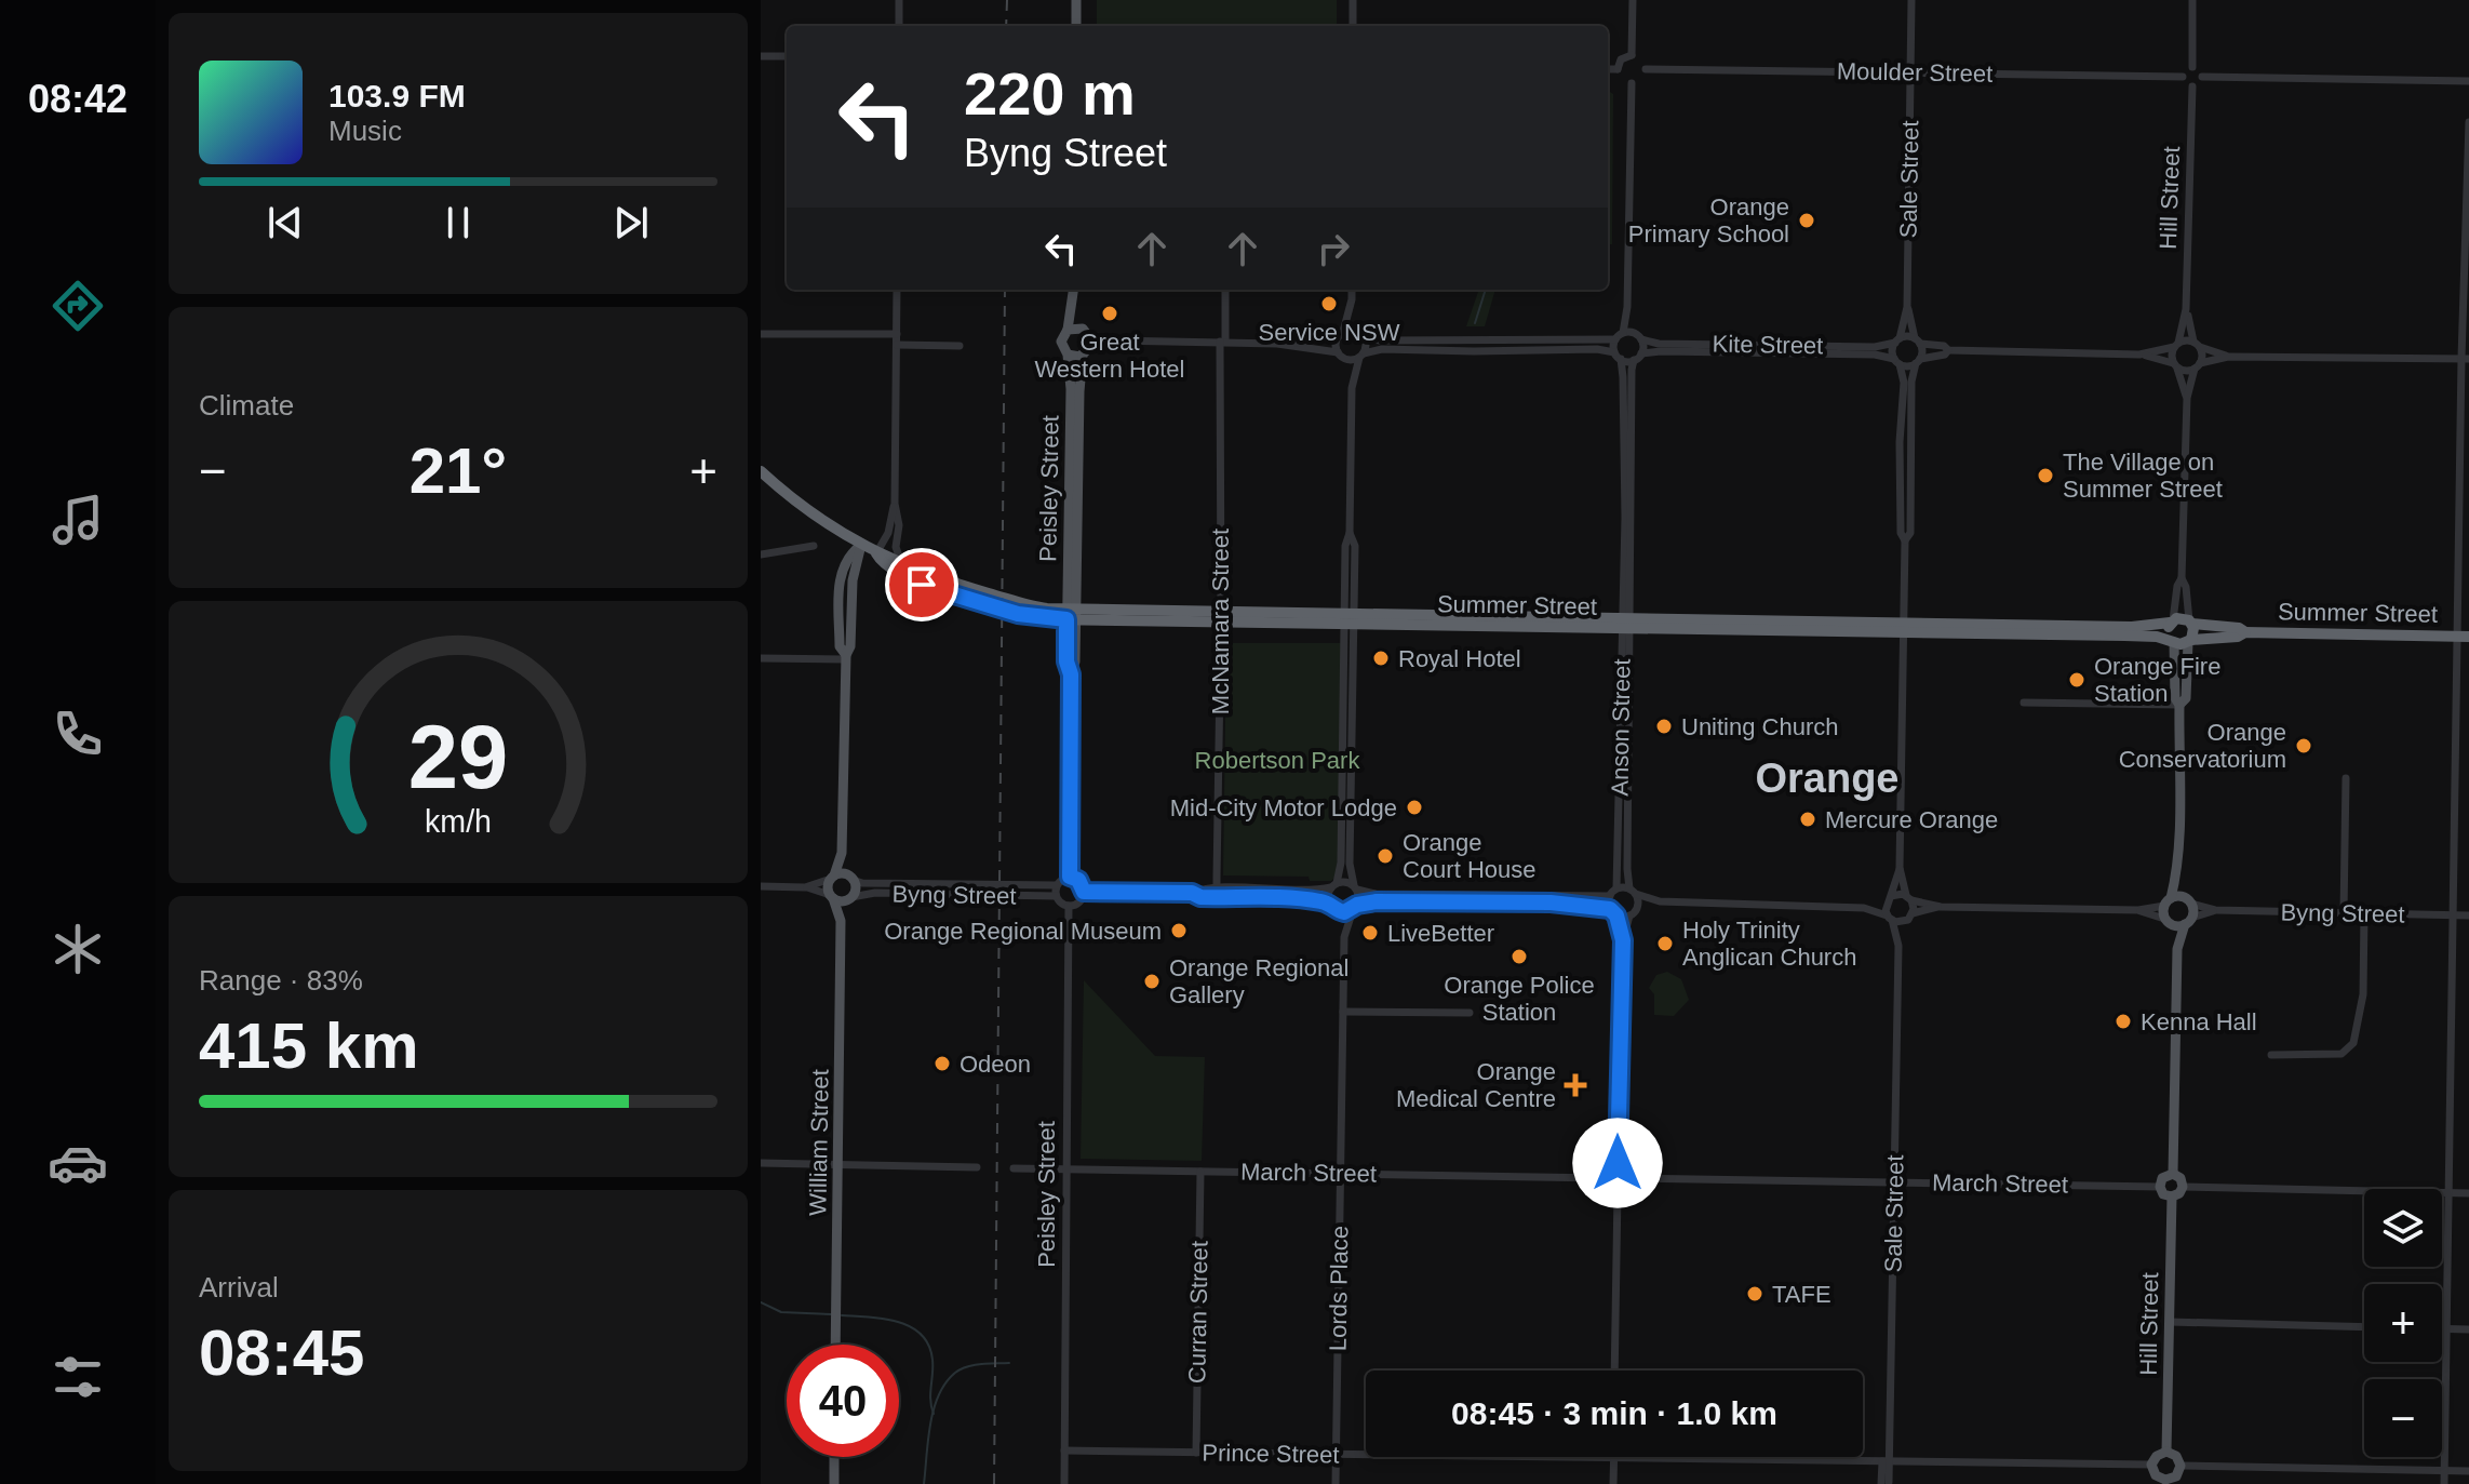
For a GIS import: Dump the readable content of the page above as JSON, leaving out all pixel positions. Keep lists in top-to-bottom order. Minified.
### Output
{"streets":{"highway":["Summer Street"],"main road":["Hill Street","Peisley Street","William Street"],"street":["Moulder Street","Sale Street","Kite Street","McNamara Street","Anson Street","Byng Street","March Street","Lords Place","Curran Street","Prince Street"]},"crossings":[["Moulder Street","Sale Street"],["Moulder Street","Hill Street"],["Sale Street","Kite Street"],["Sale Street","March Street"],["Sale Street","Prince Street"],["Hill Street","March Street"],["Hill Street","Prince Street"],["Kite Street","Anson Street"],["Peisley Street","Summer Street"],["Peisley Street","Byng Street"],["Peisley Street","March Street"],["Peisley Street","Prince Street"],["Summer Street","McNamara Street"],["Summer Street","Anson Street"],["Byng Street","William Street"],["March Street","Lords Place"],["March Street","Curran Street"],["Lords Place","Prince Street"],["Curran Street","Prince Street"]],"districts":["Orange"],"parks":["Robertson Park"],"places":{"other":["Orange Primary School","Service NSW","Great Western Hotel","The Village on Summer Street","Royal Hotel","Orange Fire Station","Uniting Church","Orange Conservatorium","Mid-City Motor Lodge","Mercure Orange","Orange Court House","Orange Regional Museum","LiveBetter","Holy Trinity Anglican Church","Orange Police Station","Orange Regional Gallery","Kenna Hall","Odeon","TAFE"],"health":["Orange Medical Centre"]},"page":{"tabs":"08:42","turn":["220 m","Byng Street"],"song":["103.9 FM","Music"],"tile":["Climate",["Range · 83%","415 km"],["Arrival","08:45"]],"heat":["−","21°","+"],"map_buttons":["+","−"],"limit":"40","trip":"08:45 · 3 min · 1.0 km","gauge":["29","km/h"]}}
